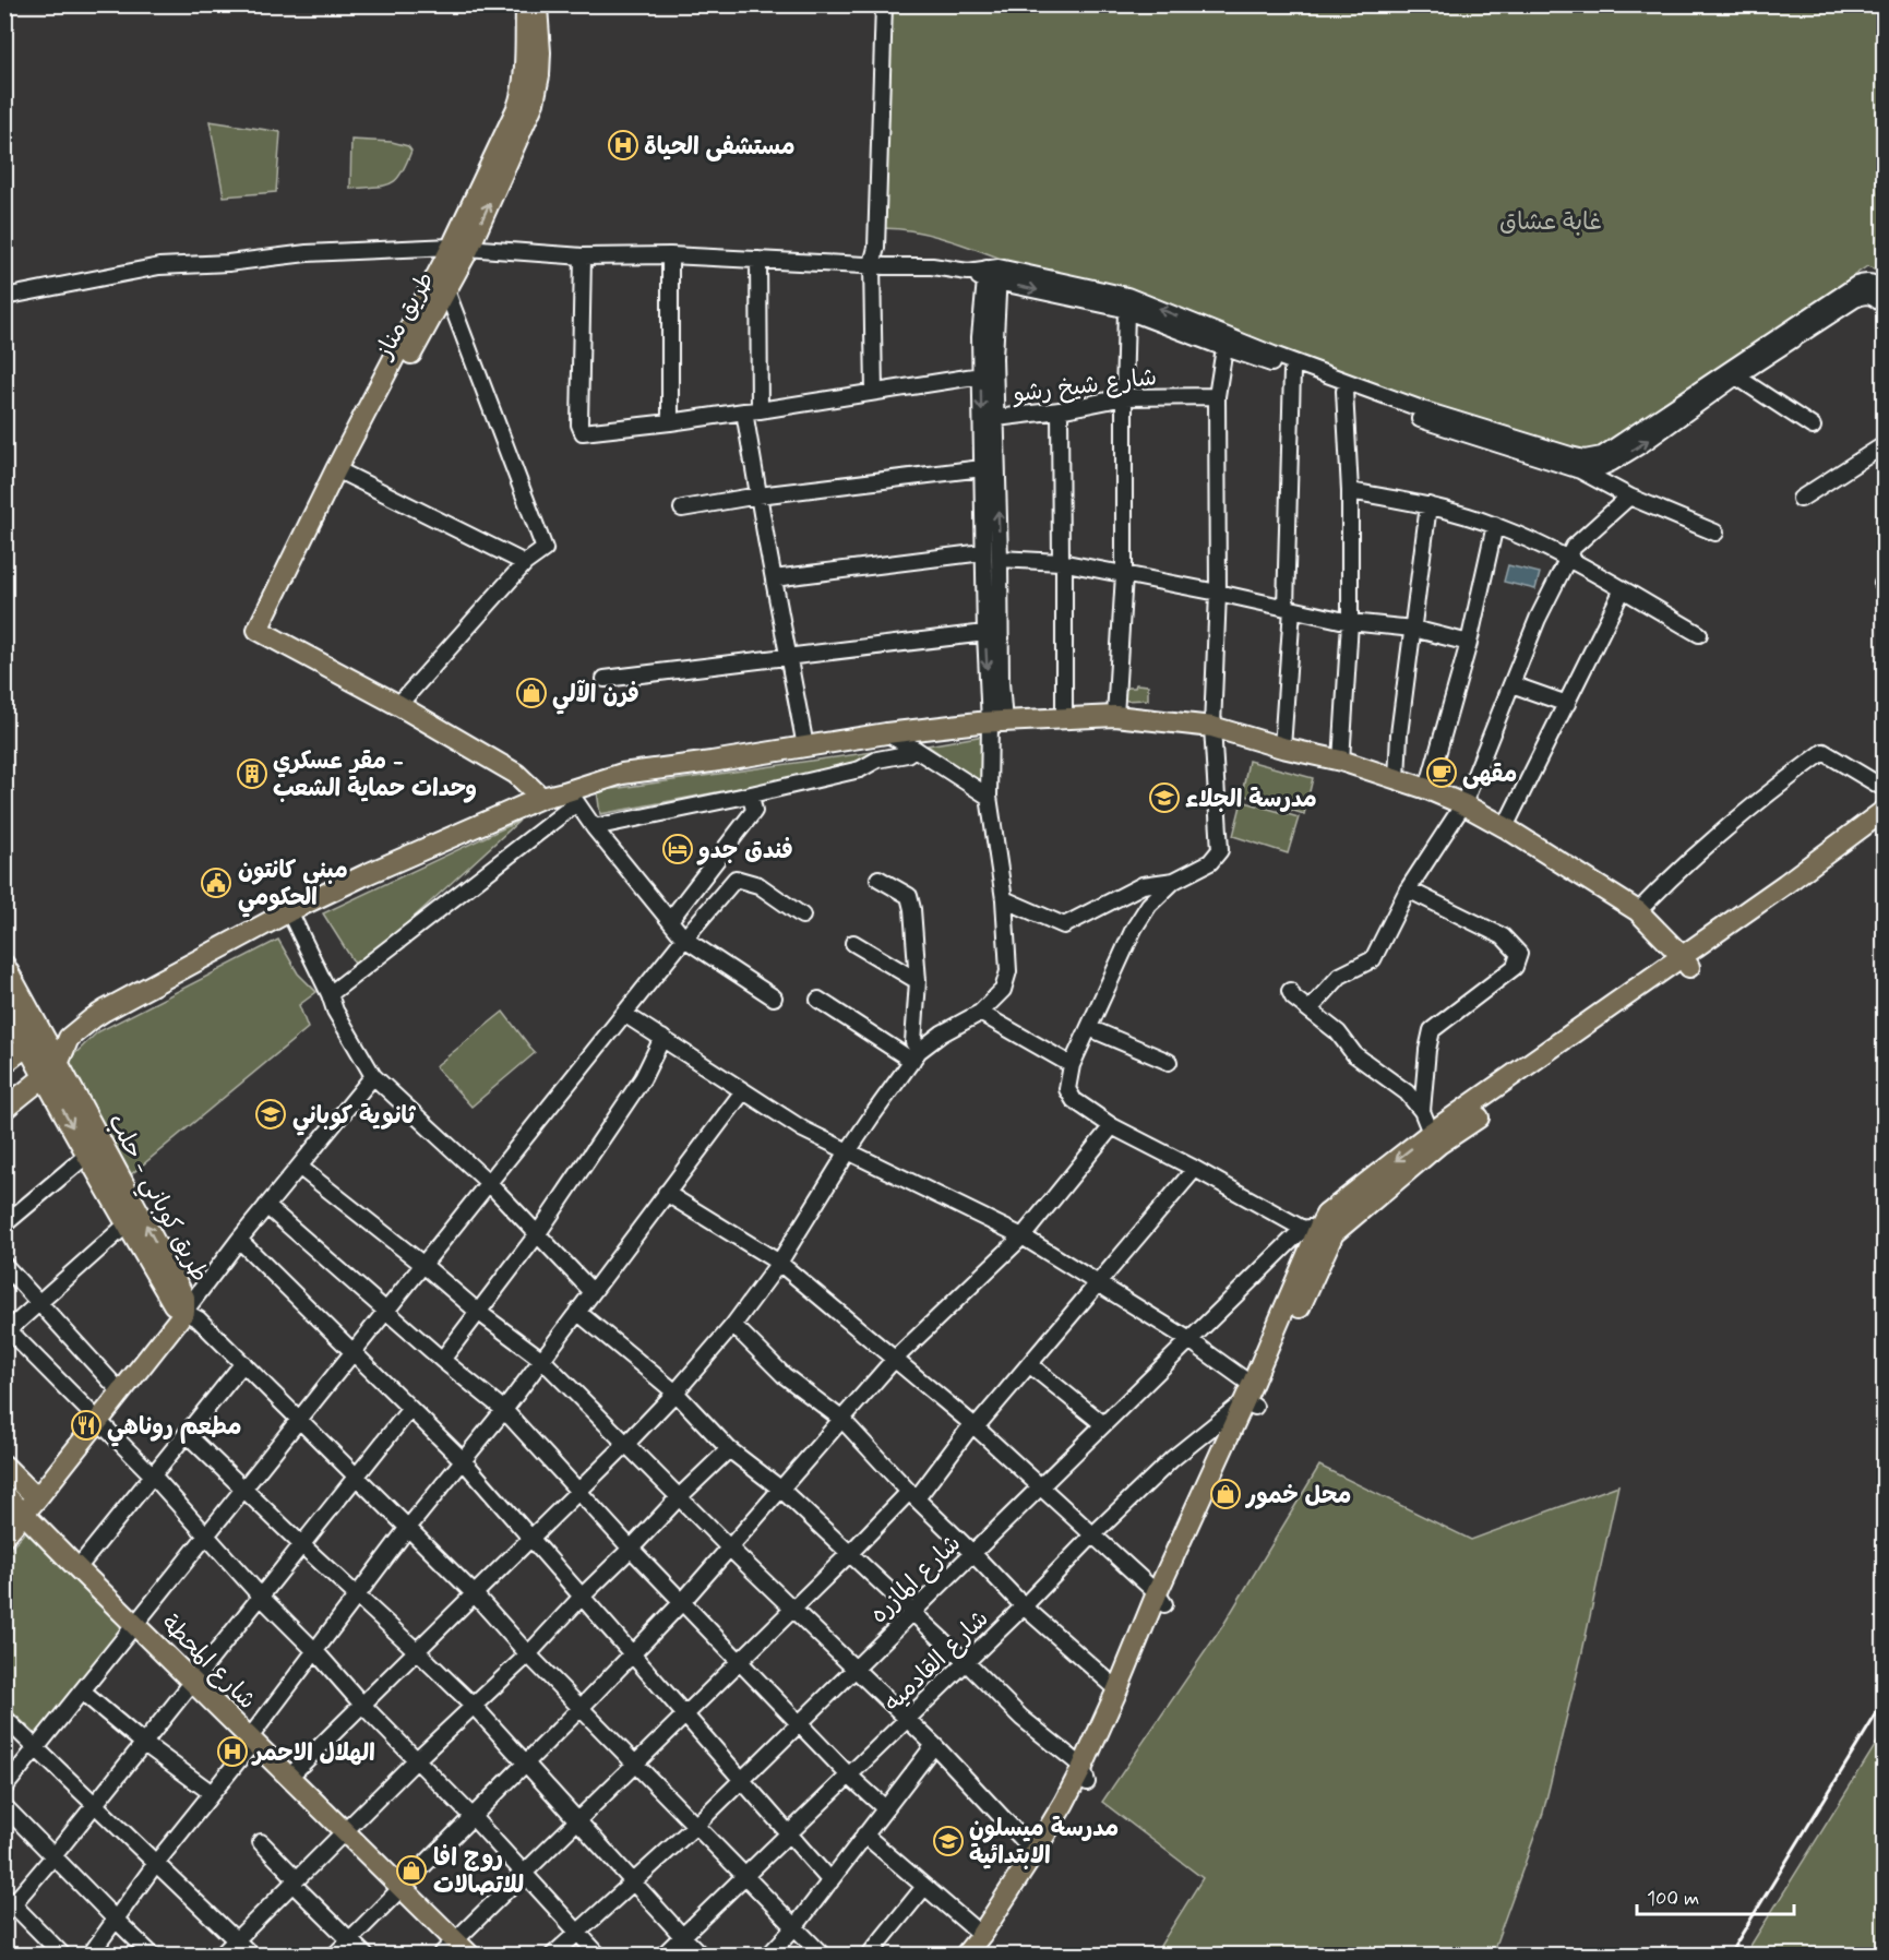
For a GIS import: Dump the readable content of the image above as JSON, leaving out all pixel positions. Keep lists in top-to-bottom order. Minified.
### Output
{"streets":{"main road":["طريق مناز","طريق كوباني - حلب","شارع المحطة"],"street":["شارع شيخ رشو","شارع المازره","شارع القادميه"]},"parks":["غابة عشاق"],"places":{"hospital":["مستشفى الحياة","الهلال الاحمر"],"shop":["فرن الآلي","محل خمور","روج افا للاتصالات"],"cafe":["مقهى"],"building":["مقر عسكري - وحدات حماية الشعب"],"school or university":["مدرسة الجلاء","ثانوية كوباني","مدرسة ميسلون الابتدائية"],"hotel":["فندق جدو"],"public building":["مبنى كانتون الحكومي"],"restaurant":["مطعم روناهي"]},"scale_bar":"100 m"}
